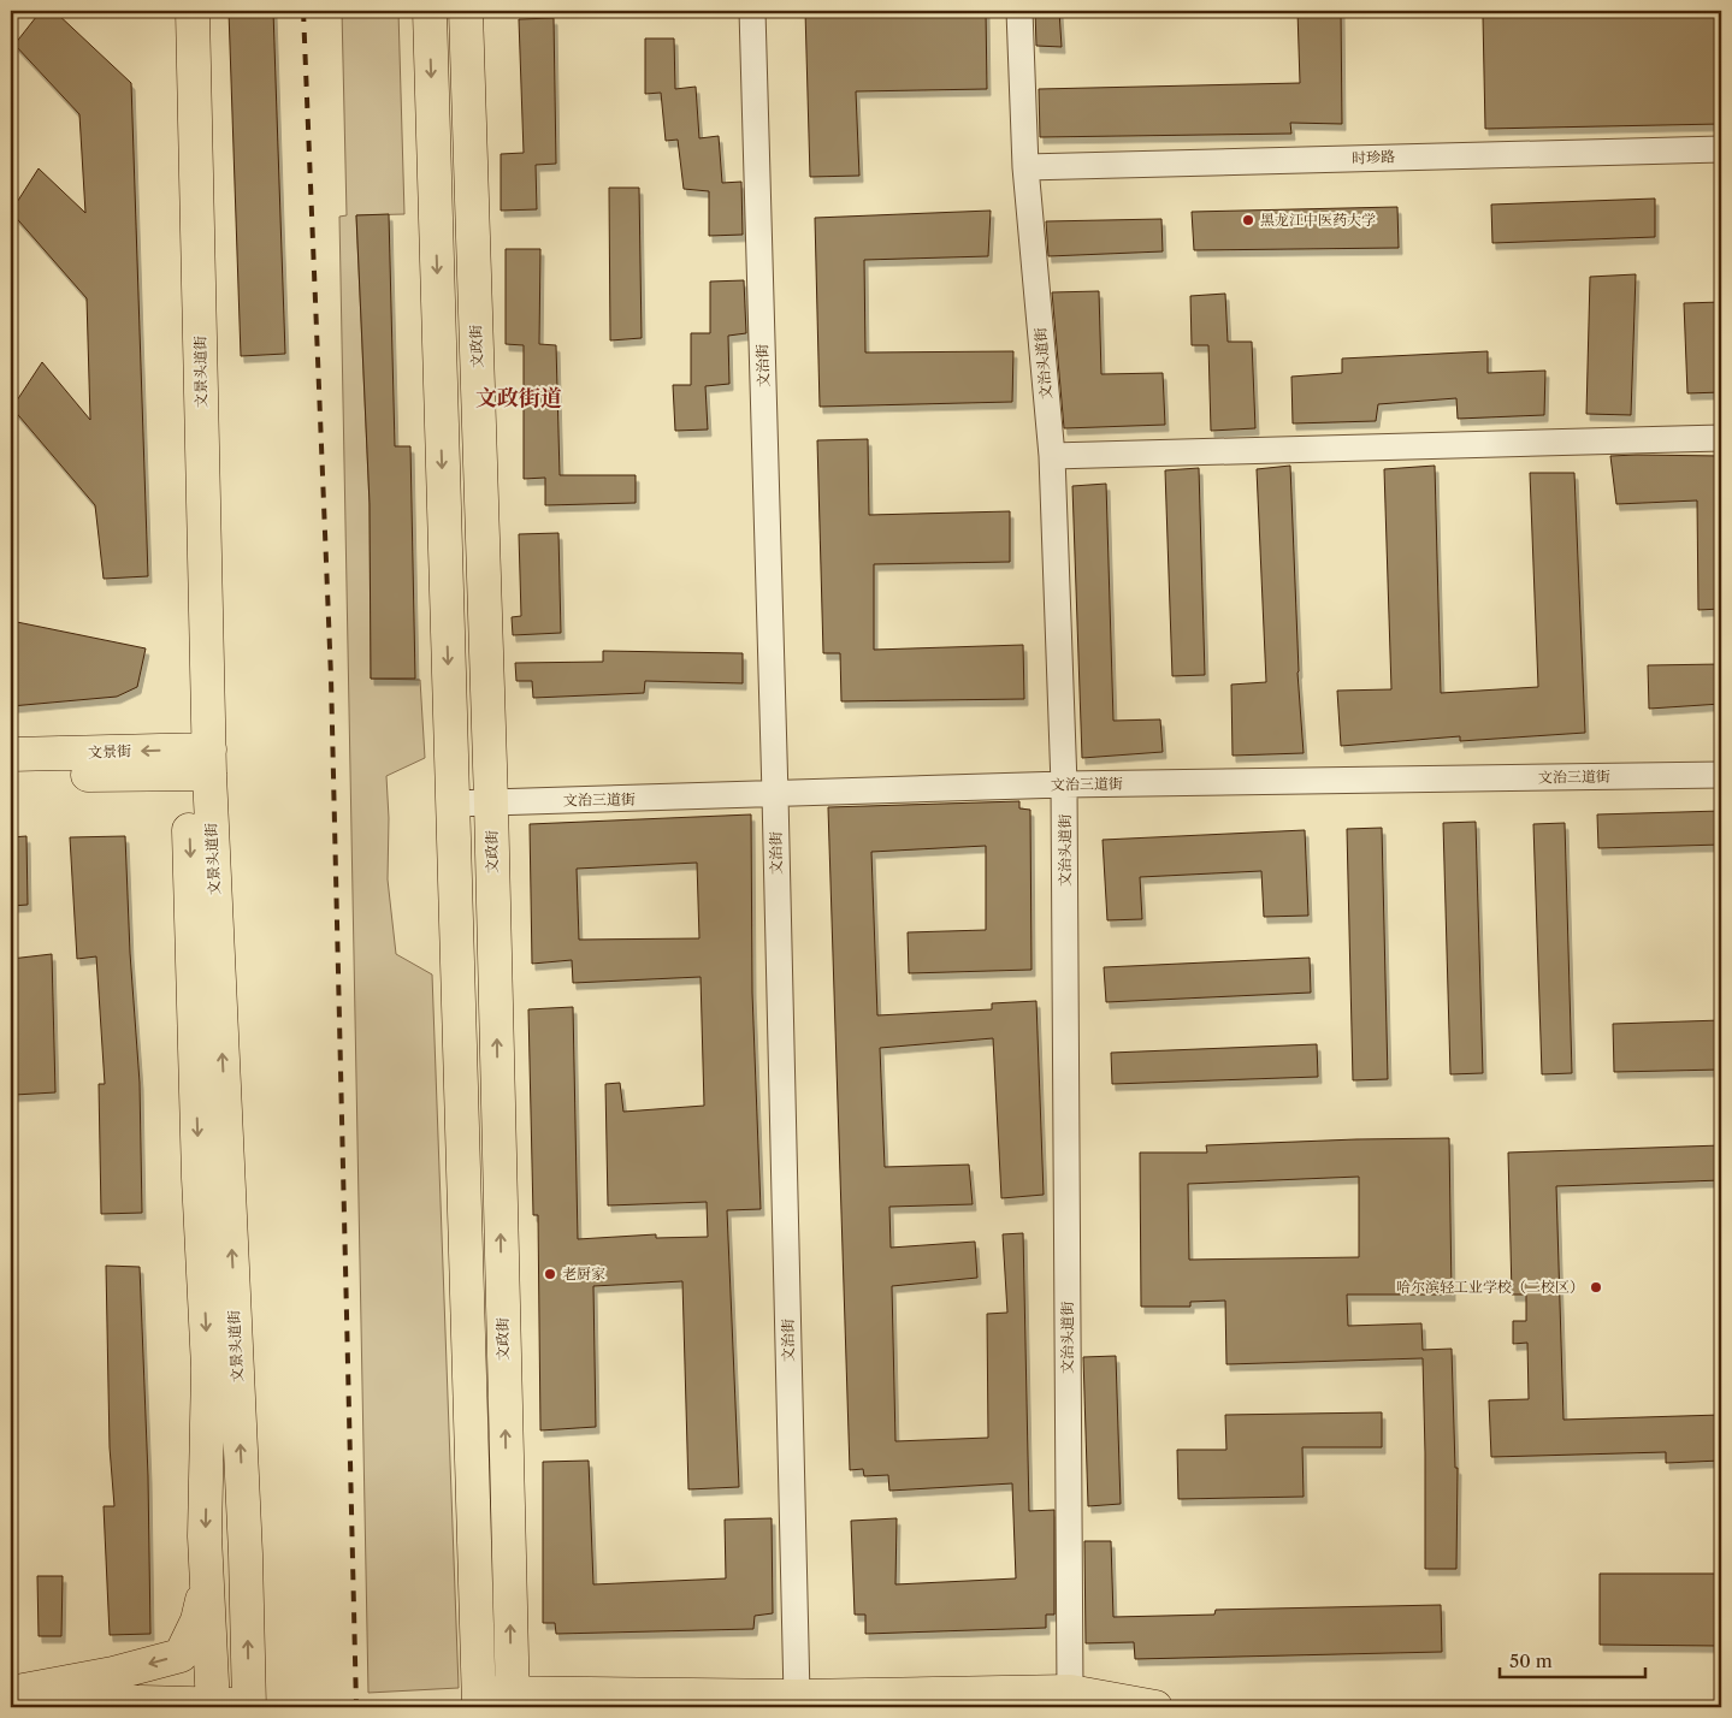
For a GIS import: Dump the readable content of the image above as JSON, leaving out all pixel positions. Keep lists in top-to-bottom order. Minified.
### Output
{"streets":{"main road":["文政街","文景头道街","文景街"],"street":["时珍路","文治头道街","文治街","文治三道街"]},"crossings":[["时珍路","文治头道街"],["文政街","文治三道街"],["文治头道街","文治三道街"],["文治街","文治三道街"],["文景头道街","文景街"]],"districts":["文政街道"],"places":["黑龙江中医药大学","老厨家","哈尔滨轻工业学校（二校区）"],"scale_bar":"50 m"}
